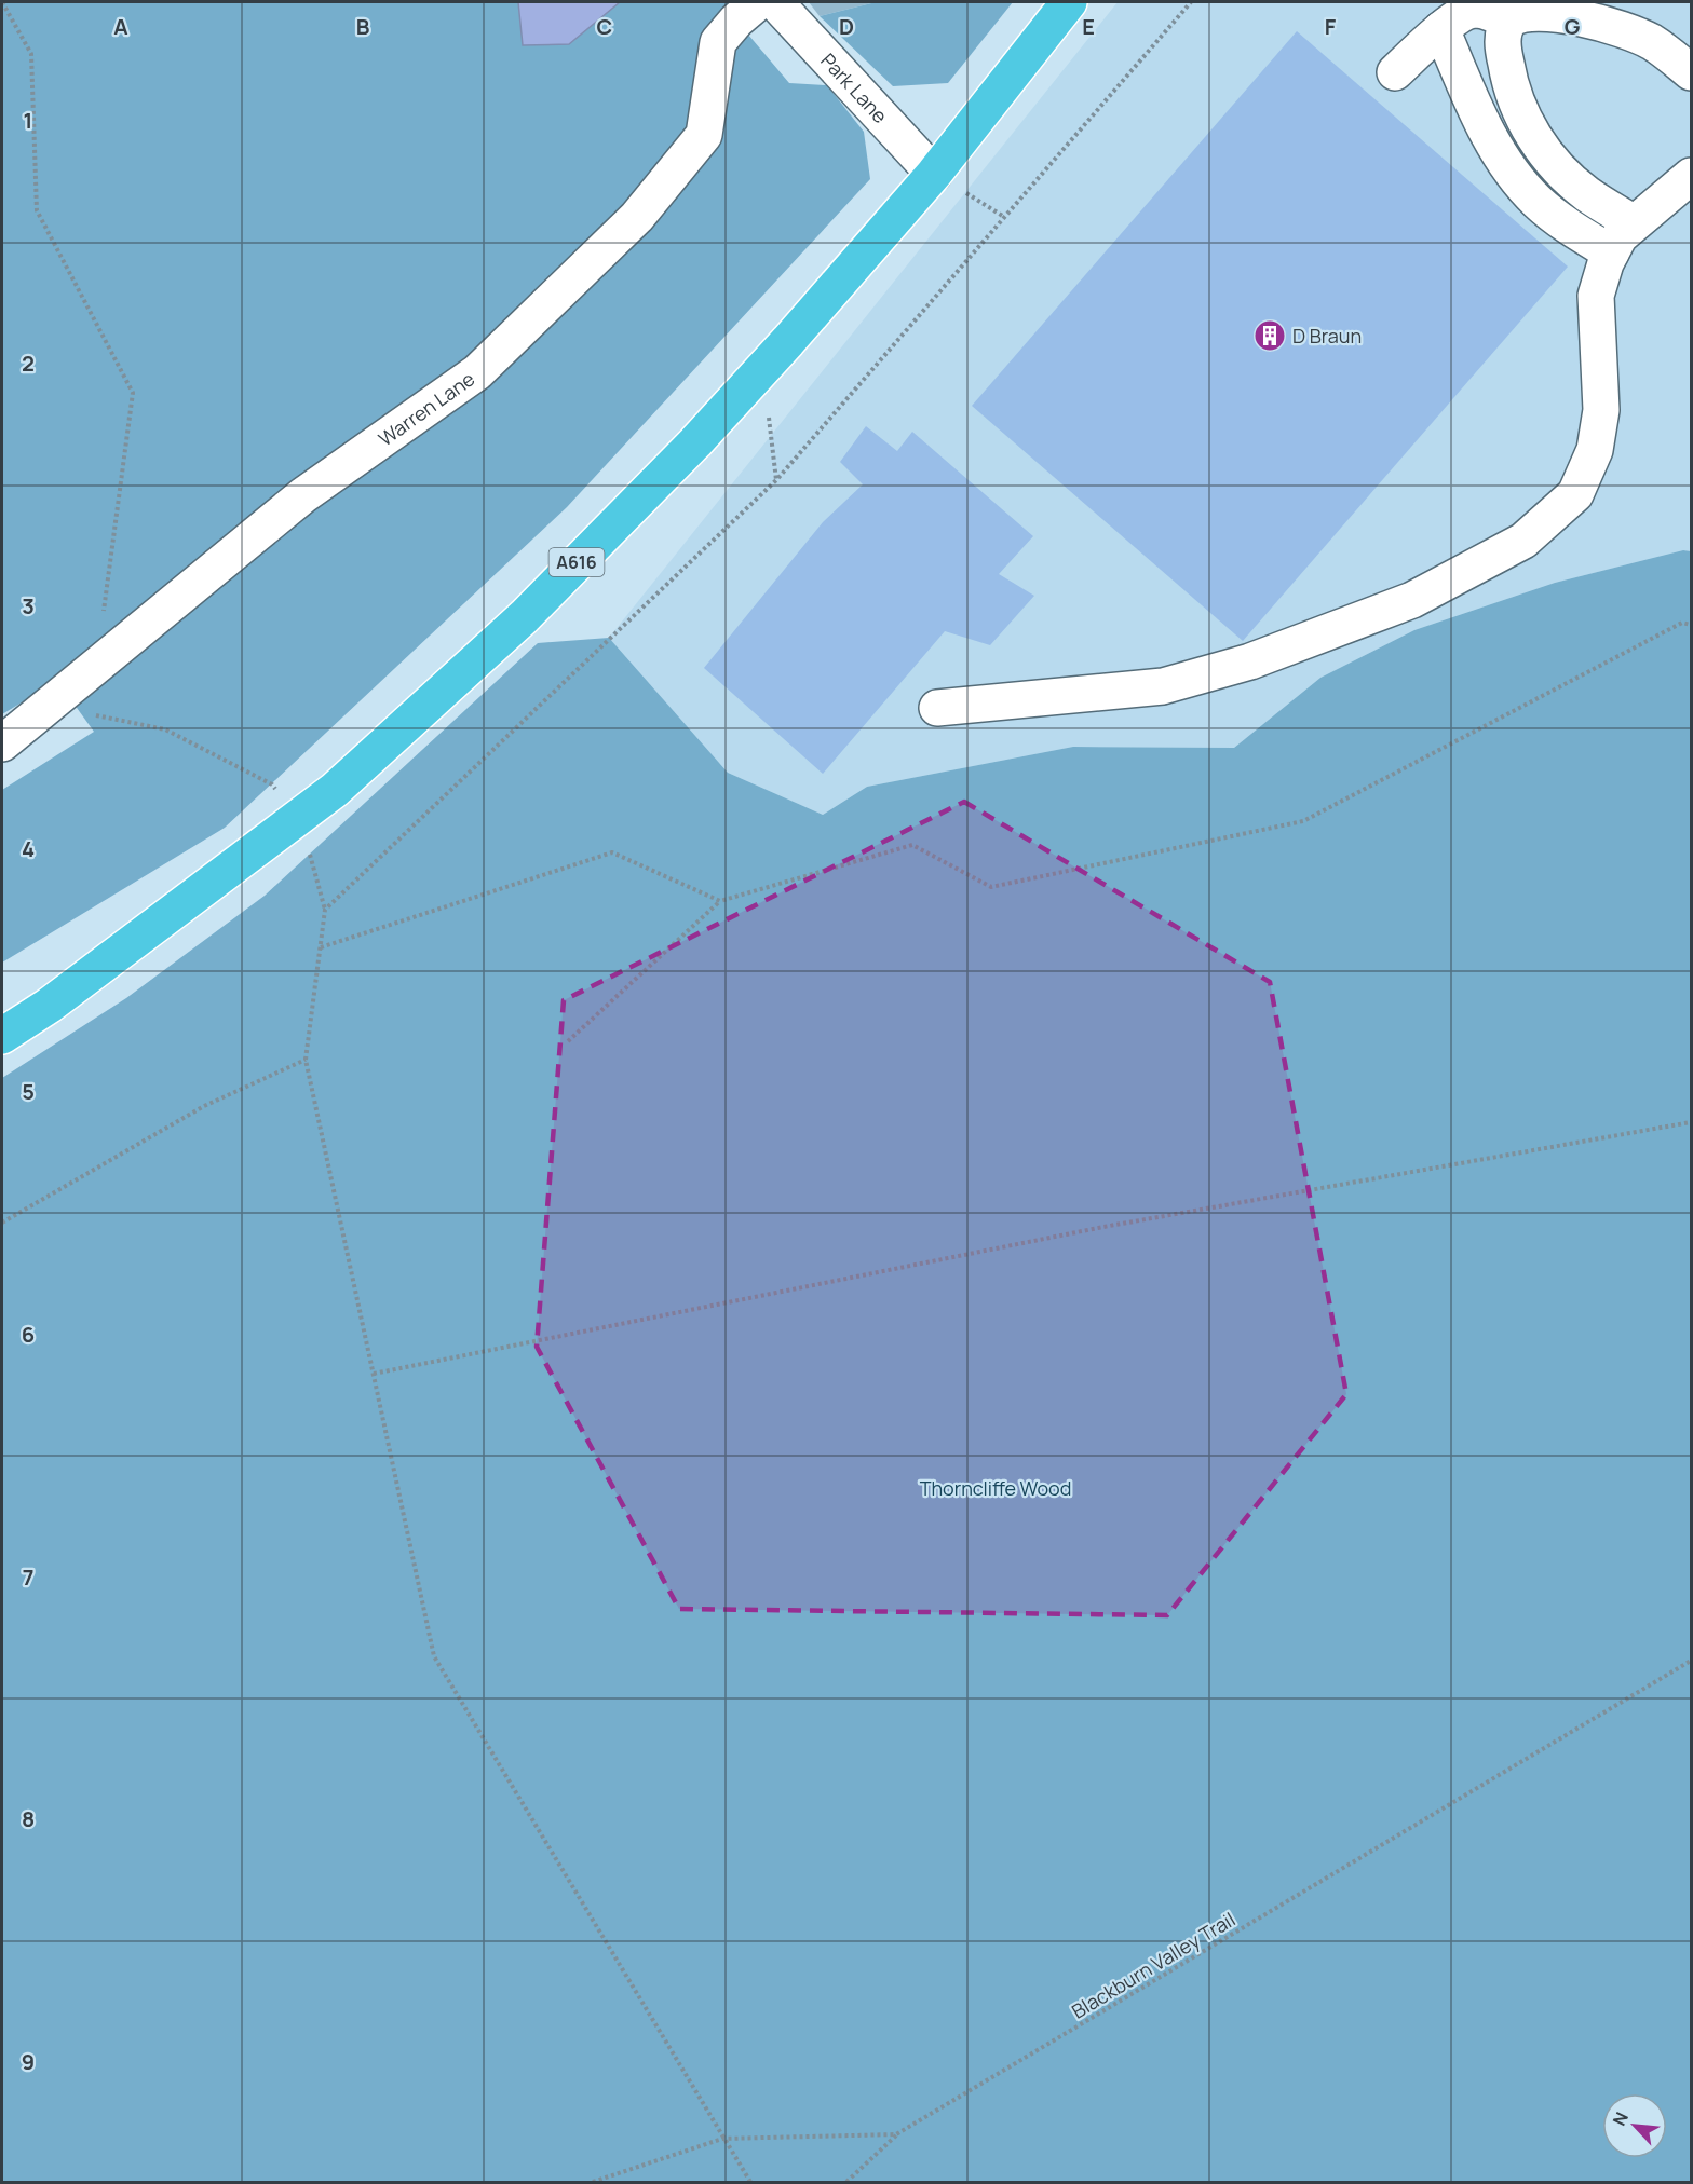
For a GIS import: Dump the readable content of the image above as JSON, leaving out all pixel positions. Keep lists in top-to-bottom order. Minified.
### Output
{"streets":{"highway":["A616"],"street":["Park Lane","Warren Lane"],"path":["Blackburn Valley Trail"]},"crossings":[["Park Lane","A616"]],"parks":["Thorncliffe Wood"],"places":{"building":["D Braun"]},"north":"top left","grid":{"columns":["A","B","C","D","E","F","G"],"rows":["1","2","3","4","5","6","7","8","9"]}}
